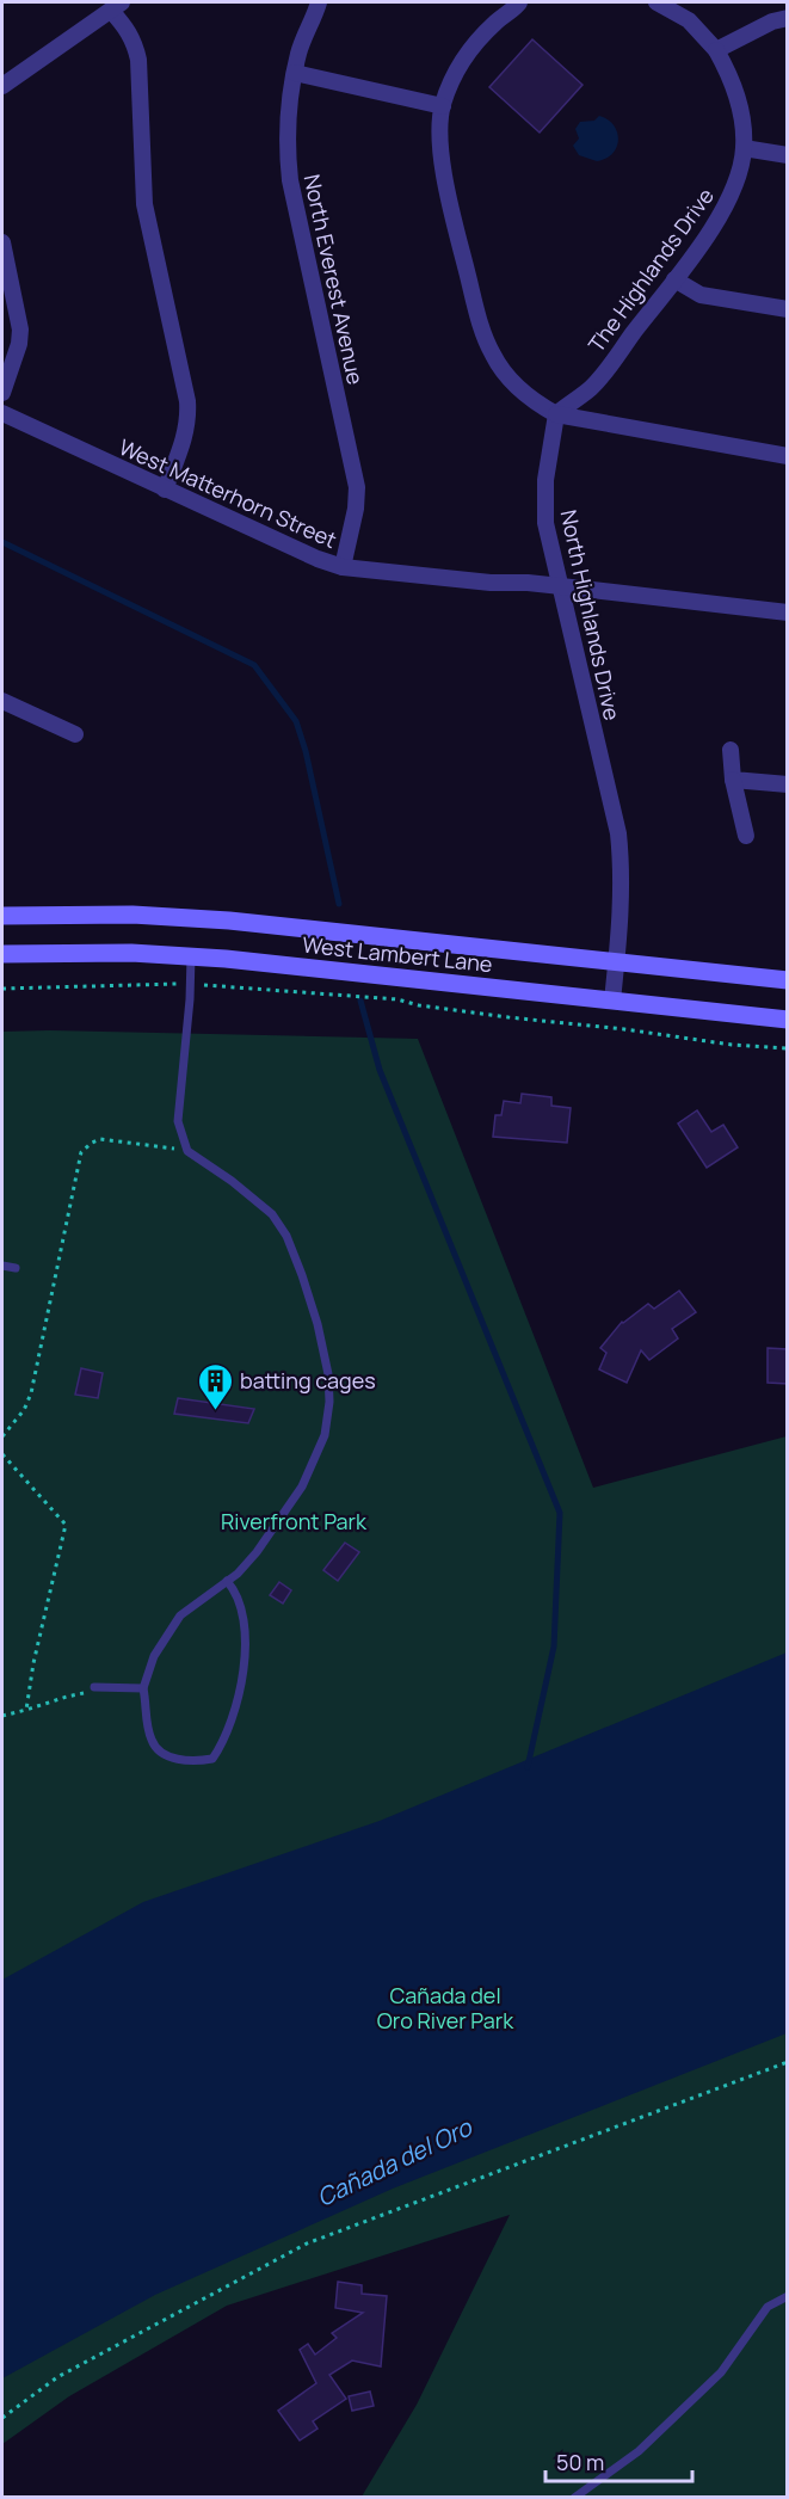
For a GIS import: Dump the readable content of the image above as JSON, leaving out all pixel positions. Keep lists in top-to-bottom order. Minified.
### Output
{"streets":{"main road":["West Lambert Lane"],"street":["The Highlands Drive","North Everest Avenue","West Matterhorn Street","North Highlands Drive"]},"crossings":[["The Highlands Drive","North Highlands Drive"],["North Everest Avenue","West Matterhorn Street"],["West Matterhorn Street","North Highlands Drive"],["North Highlands Drive","West Lambert Lane"]],"water":["Cañada del Oro"],"parks":["Riverfront Park","Cañada del Oro River Park"],"places":{"building":["batting cages"]},"scale_bar":"50 m"}
